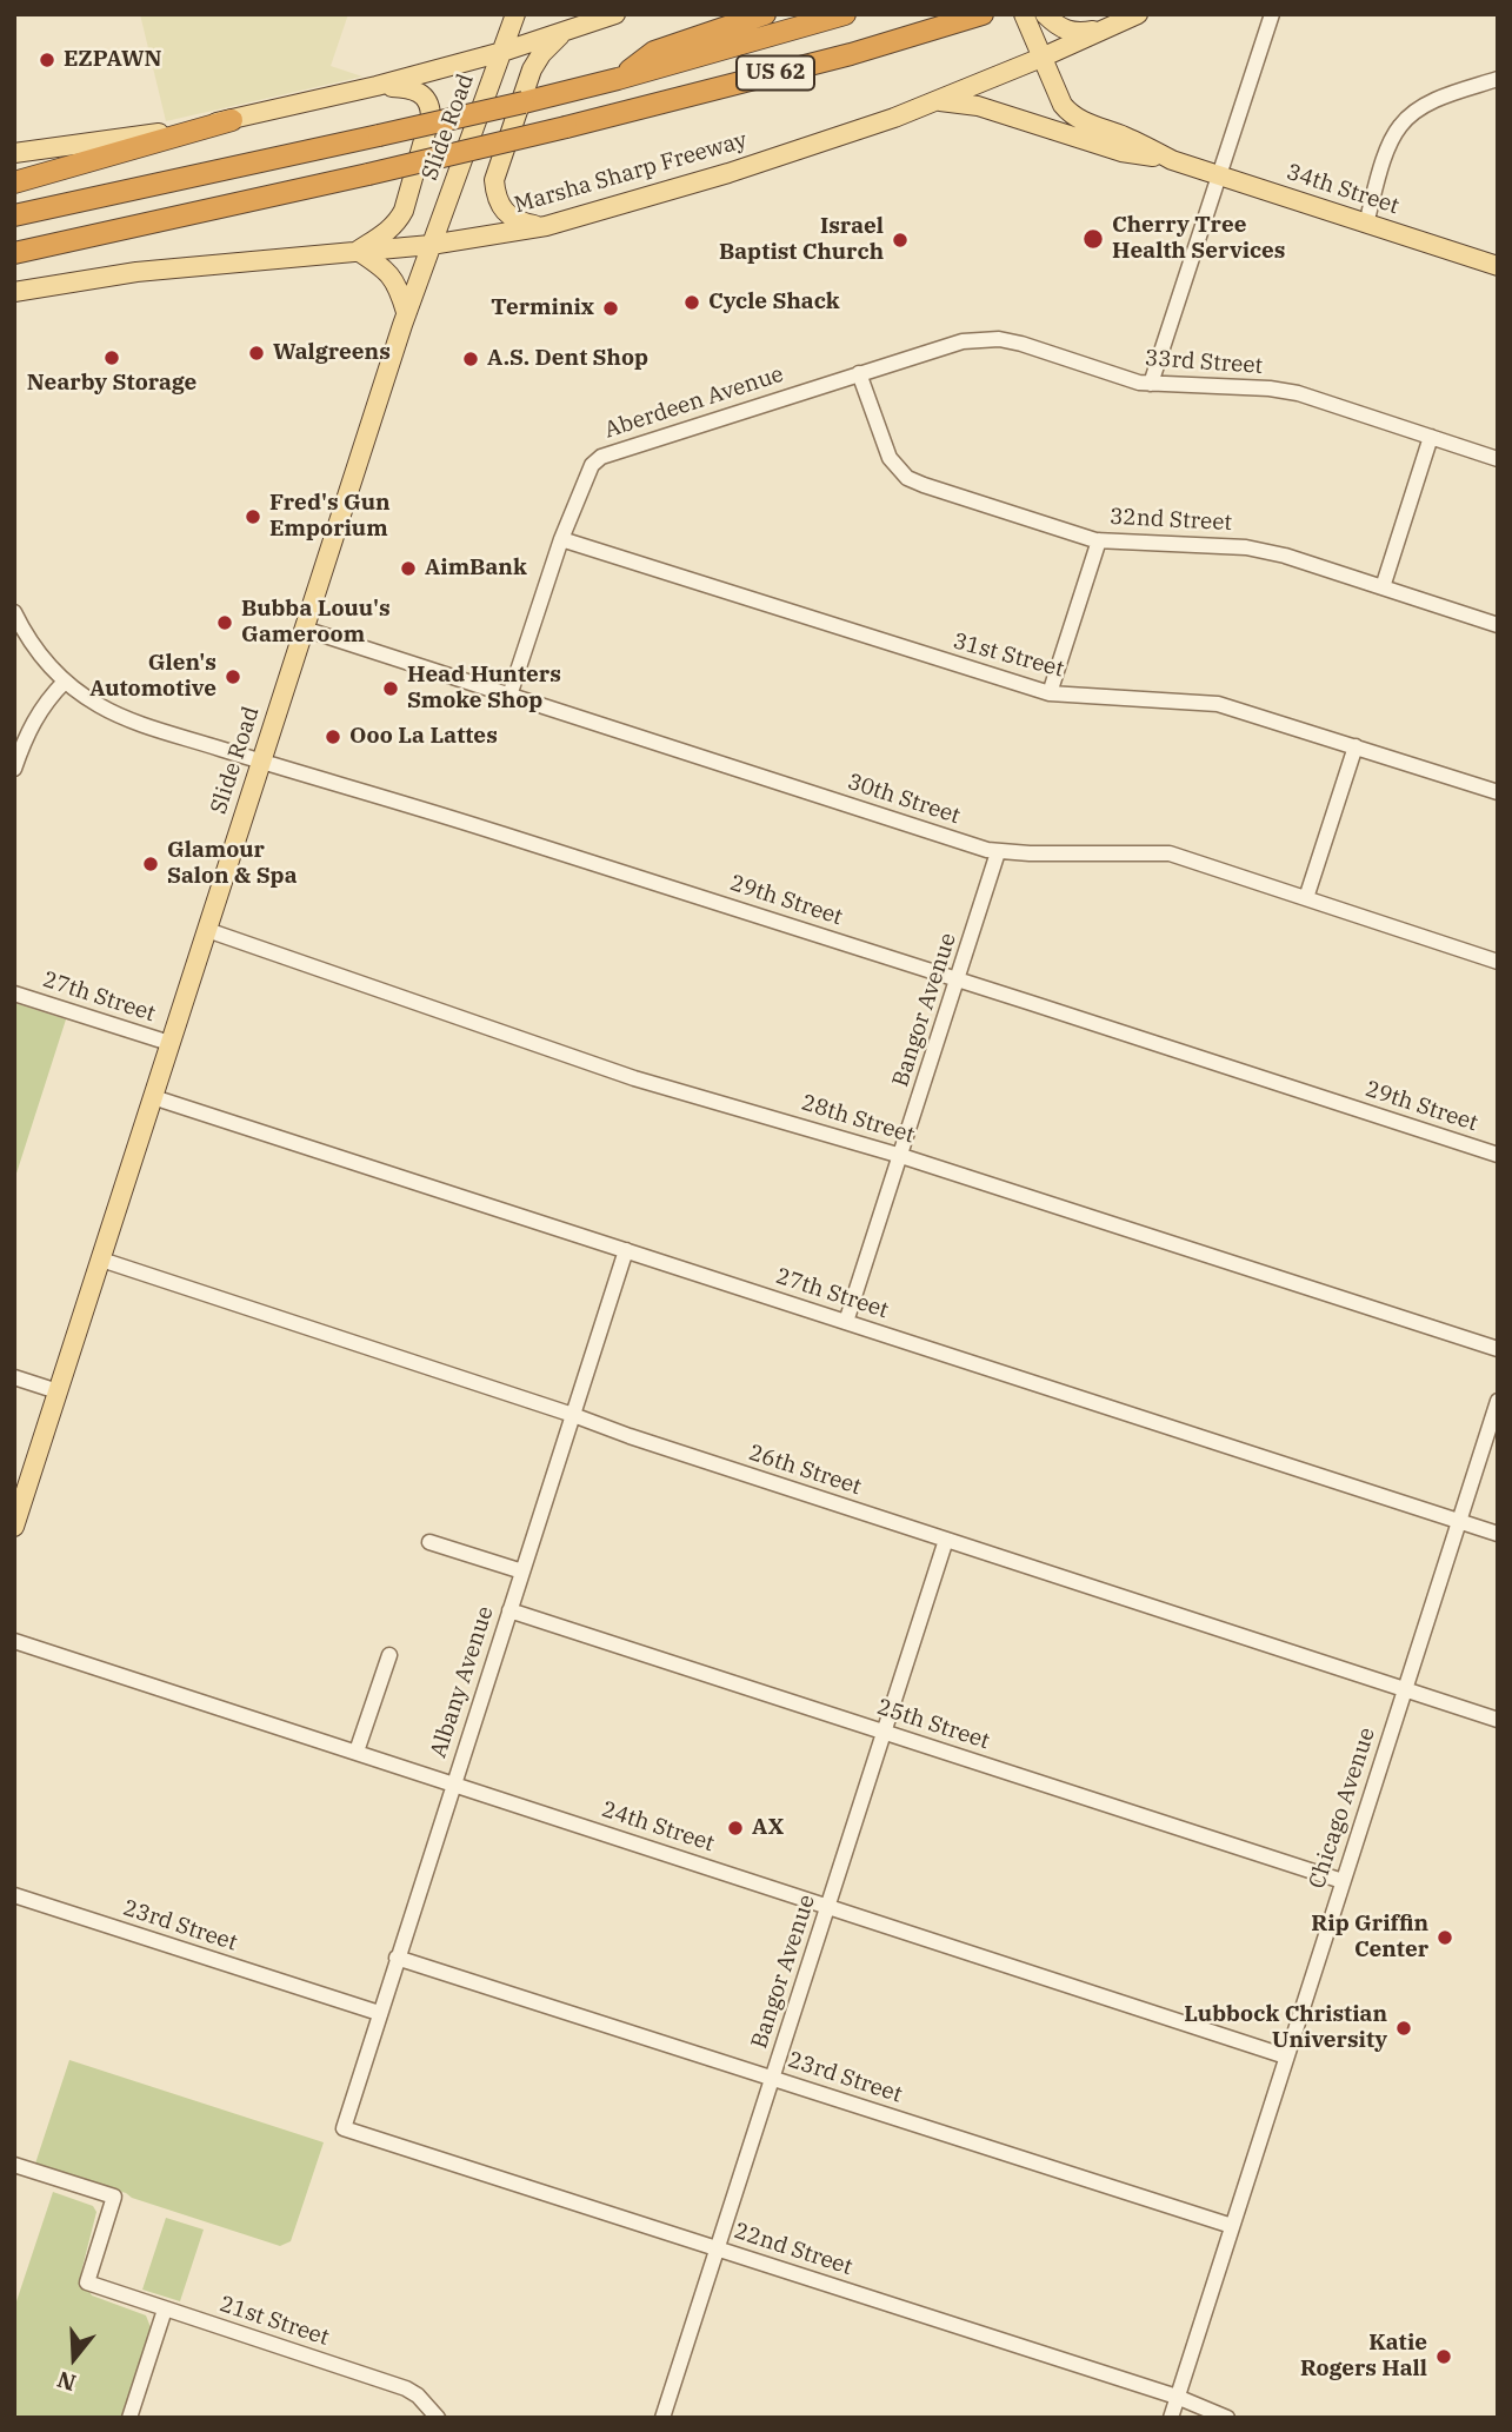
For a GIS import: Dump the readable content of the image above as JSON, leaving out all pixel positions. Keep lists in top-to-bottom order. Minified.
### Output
{"streets":{"highway":["US 62"],"main road":["Slide Road","Marsha Sharp Freeway","34th Street"],"street":["33rd Street","Aberdeen Avenue","32nd Street","31st Street","30th Street","29th Street","27th Street","Bangor Avenue","28th Street","26th Street","Albany Avenue","25th Street","Chicago Avenue","24th Street","23rd Street","22nd Street","21st Street"]},"crossings":[["Slide Road","Marsha Sharp Freeway"],["Slide Road","30th Street"],["Slide Road","29th Street"],["Slide Road","27th Street"],["Slide Road","28th Street"],["Slide Road","26th Street"],["Marsha Sharp Freeway","34th Street"],["33rd Street","Aberdeen Avenue"],["33rd Street","32nd Street"],["Aberdeen Avenue","32nd Street"],["Aberdeen Avenue","31st Street"],["Aberdeen Avenue","30th Street"],["30th Street","Bangor Avenue"],["29th Street","Bangor Avenue"],["27th Street","Bangor Avenue"],["27th Street","Albany Avenue"],["27th Street","Chicago Avenue"],["Bangor Avenue","28th Street"],["Bangor Avenue","26th Street"],["Bangor Avenue","25th Street"],["Bangor Avenue","24th Street"],["Bangor Avenue","23rd Street"],["Bangor Avenue","22nd Street"],["26th Street","Albany Avenue"],["26th Street","Chicago Avenue"],["Albany Avenue","25th Street"],["Albany Avenue","24th Street"],["Albany Avenue","23rd Street"],["Albany Avenue","22nd Street"],["25th Street","Chicago Avenue"],["Chicago Avenue","24th Street"],["Chicago Avenue","23rd Street"],["Chicago Avenue","22nd Street"]],"places":["EZPAWN","Cherry Tree Health Services","Israel Baptist Church","Cycle Shack","Terminix","Walgreens","Nearby Storage","A.S. Dent Shop","Fred's Gun Emporium","AimBank","Bubba Louu's Gameroom","Glen's Automotive","Head Hunters Smoke Shop","Ooo La Lattes","Glamour Salon & Spa","AX","Rip Griffin Center","Lubbock Christian University","Katie Rogers Hall"],"north":"bottom"}
